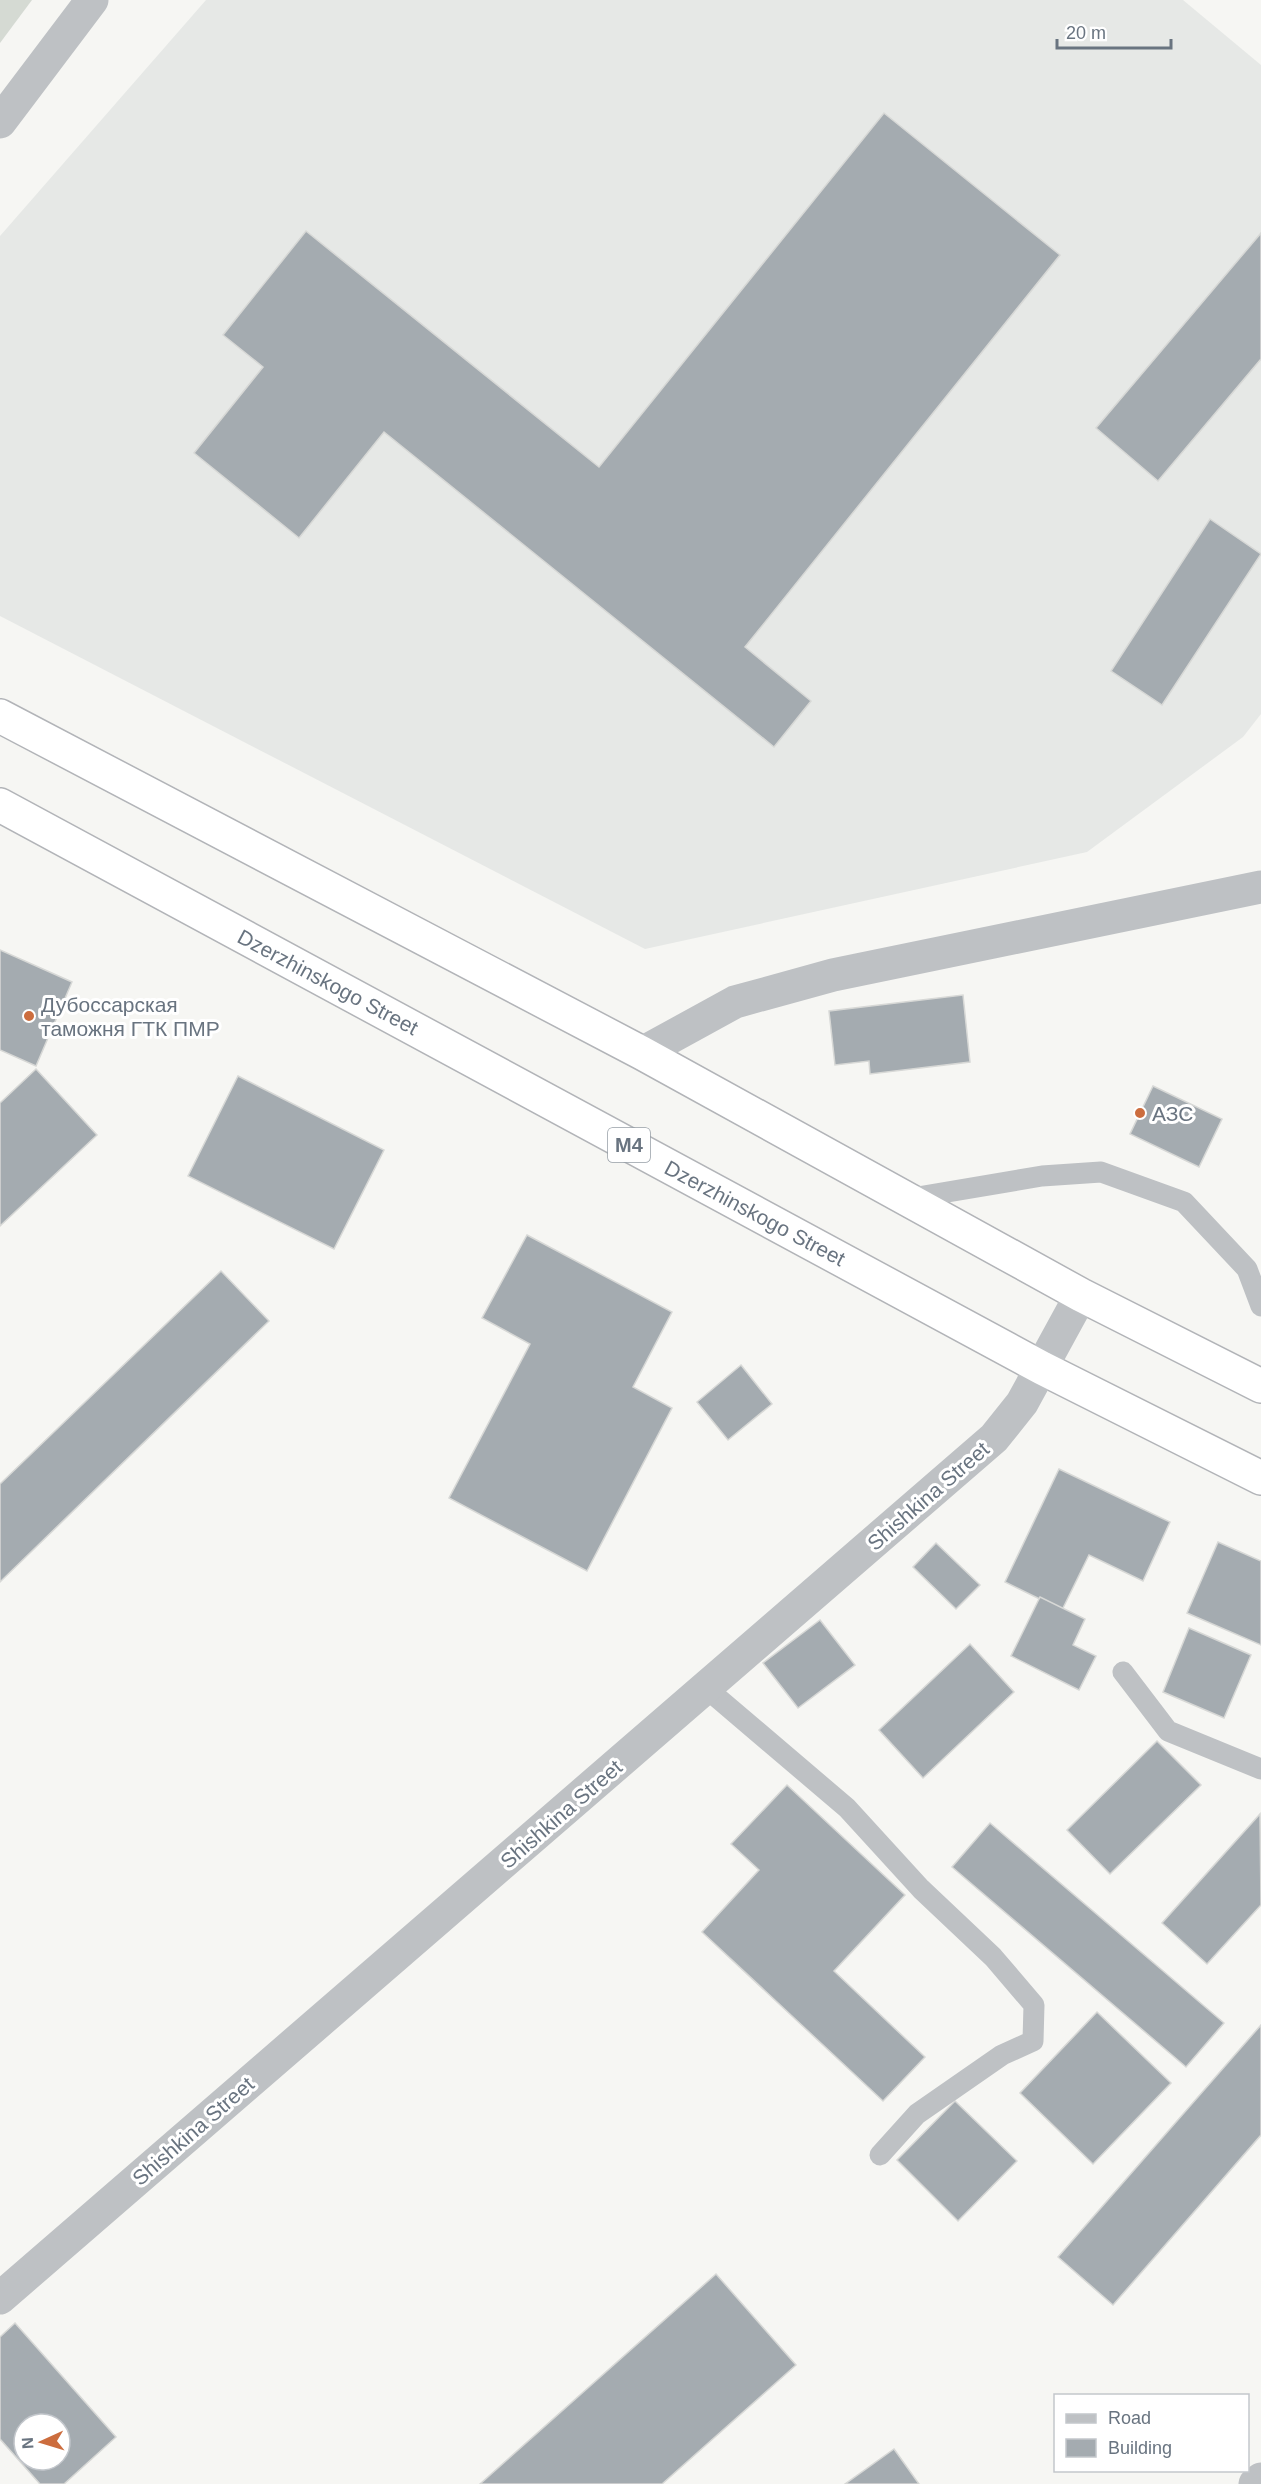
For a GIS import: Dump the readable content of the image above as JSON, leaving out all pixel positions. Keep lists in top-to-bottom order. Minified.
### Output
{"streets":{"highway":["Dzerzhinskogo Street","M4"],"street":["Shishkina Street"]},"crossings":[["Dzerzhinskogo Street","Shishkina Street"]],"places":["Дубоссарская таможня ГТК ПМР","АЗС"],"legend":["Road","Building"],"scale_bar":"20 m","north":"left"}
